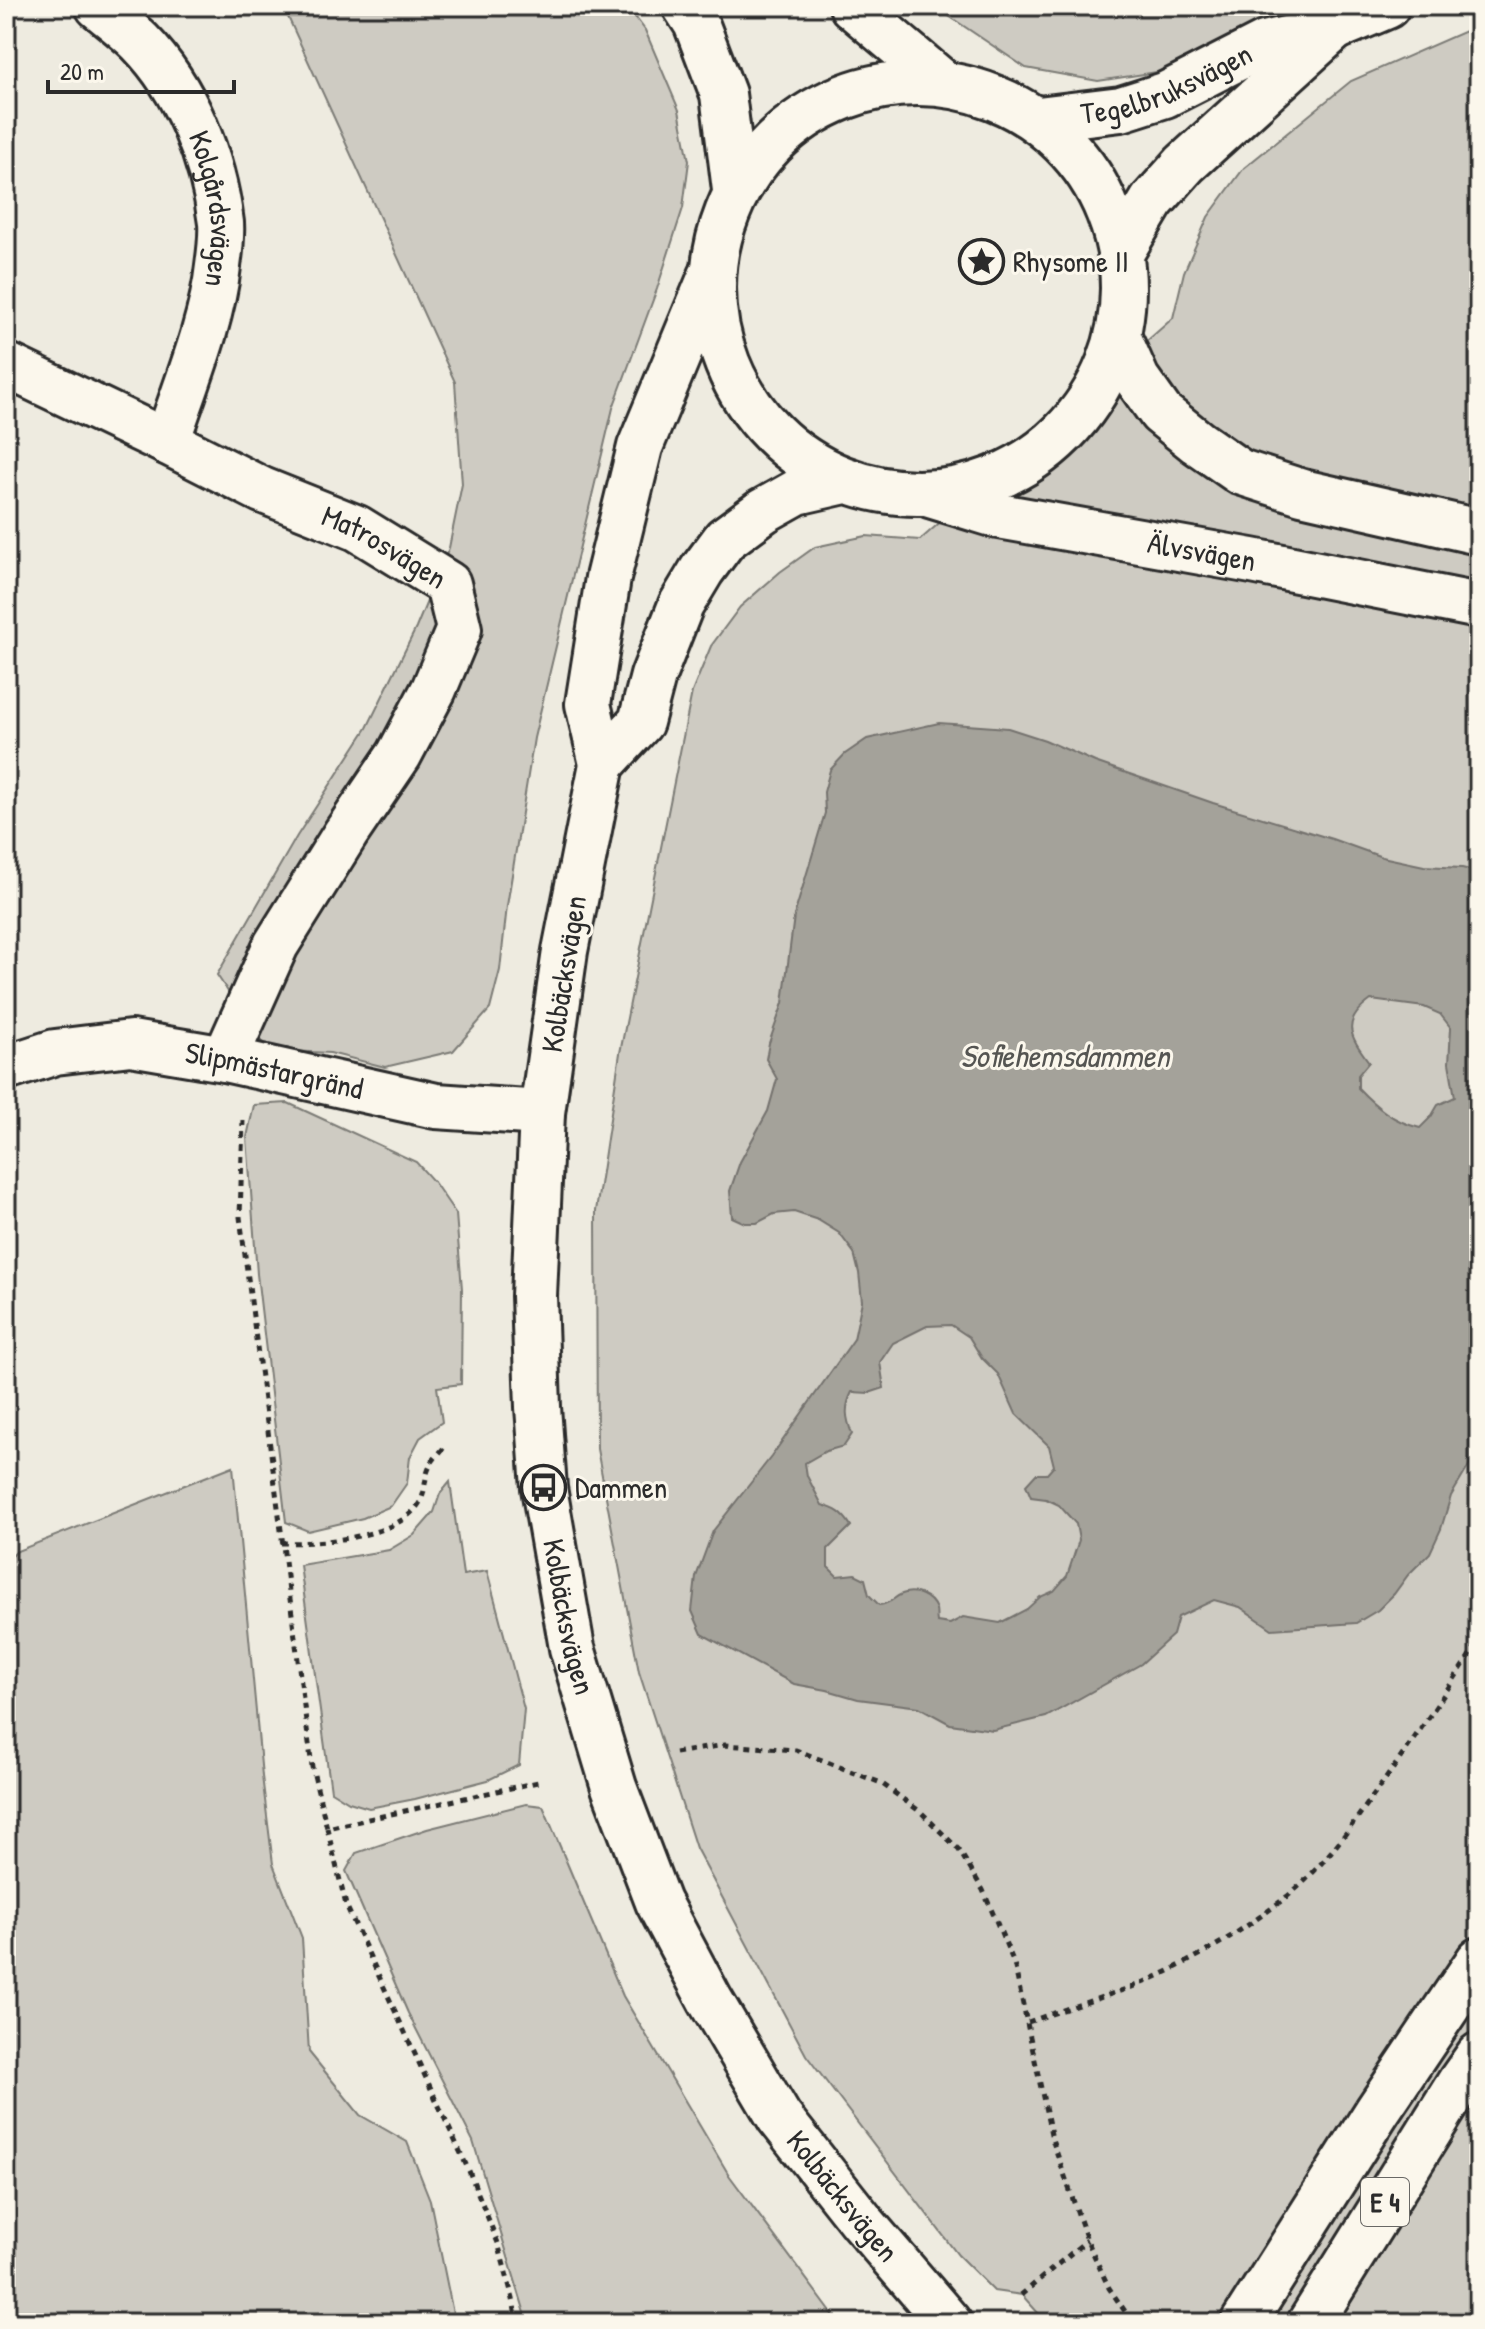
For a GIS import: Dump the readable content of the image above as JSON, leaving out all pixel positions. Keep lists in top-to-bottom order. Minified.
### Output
{"streets":{"main road":["Tegelbruksvägen","Kolgårdsvägen","Matrosvägen","Älvsvägen","Kolbäcksvägen","Slipmästargränd","E 4"]},"crossings":[["Kolgårdsvägen","Matrosvägen"],["Matrosvägen","Slipmästargränd"],["Kolbäcksvägen","Slipmästargränd"]],"water":["Sofiehemsdammen"],"places":{"place":["Rhysome II"],"bus stop":["Dammen"]},"scale_bar":"20 m"}
